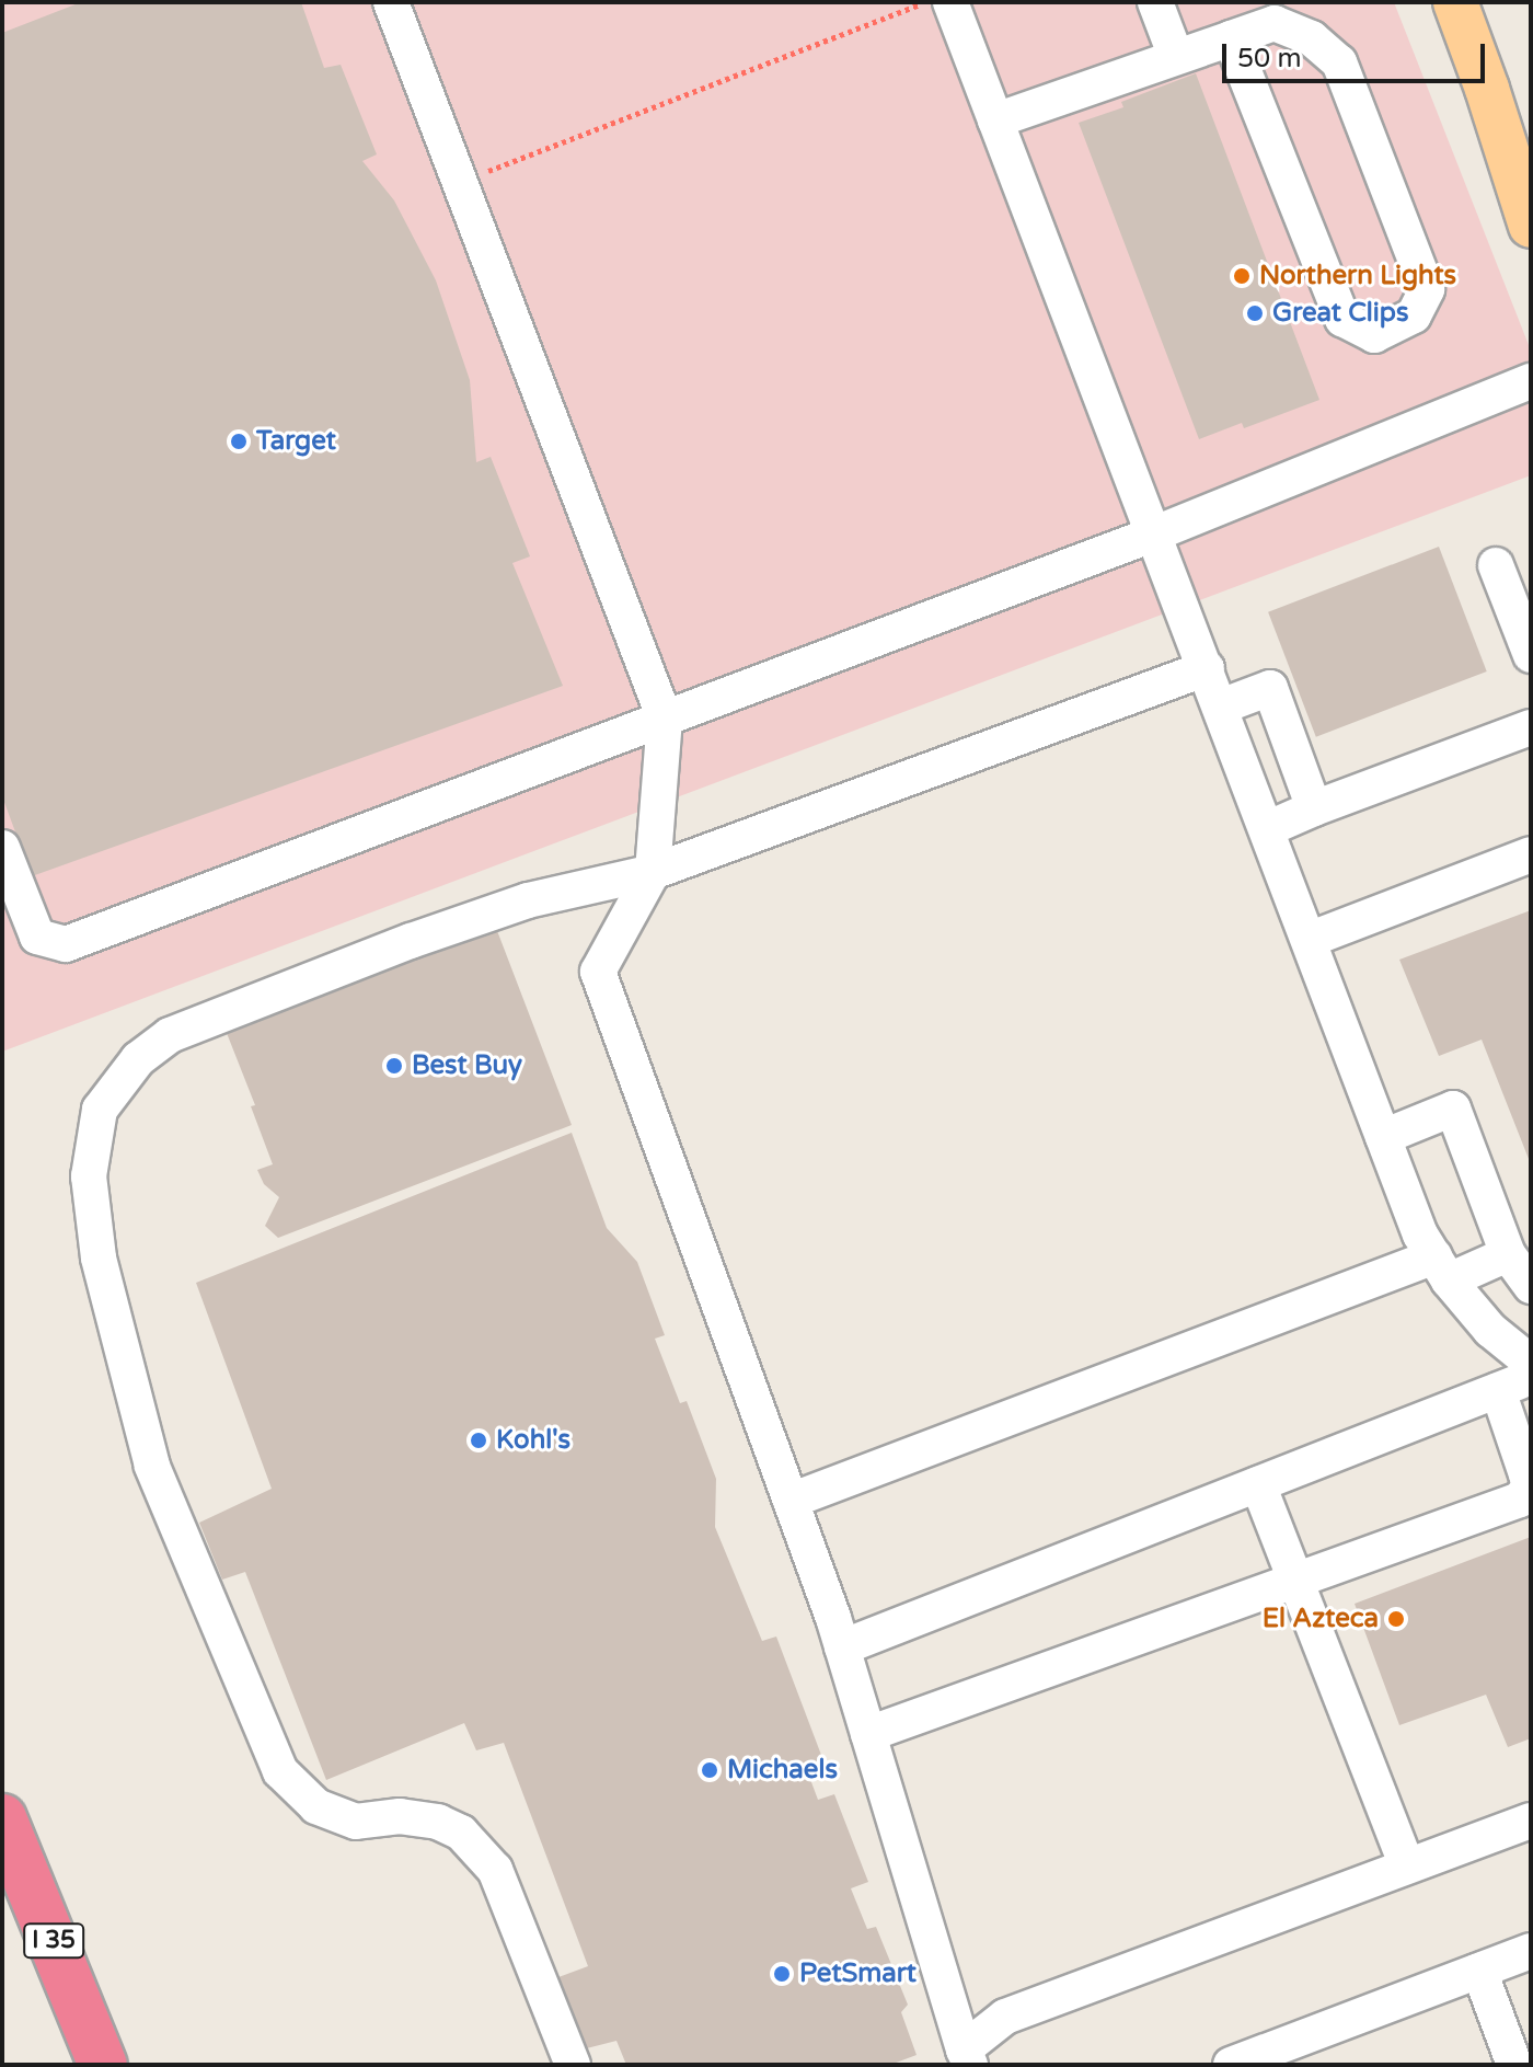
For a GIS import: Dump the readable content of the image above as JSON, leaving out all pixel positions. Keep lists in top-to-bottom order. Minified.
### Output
{"streets":{"highway":["I 35"]},"places":["Northern Lights","Great Clips","Target","Best Buy","Kohl's","El Azteca","Michaels","PetSmart"],"scale_bar":"50 m"}
